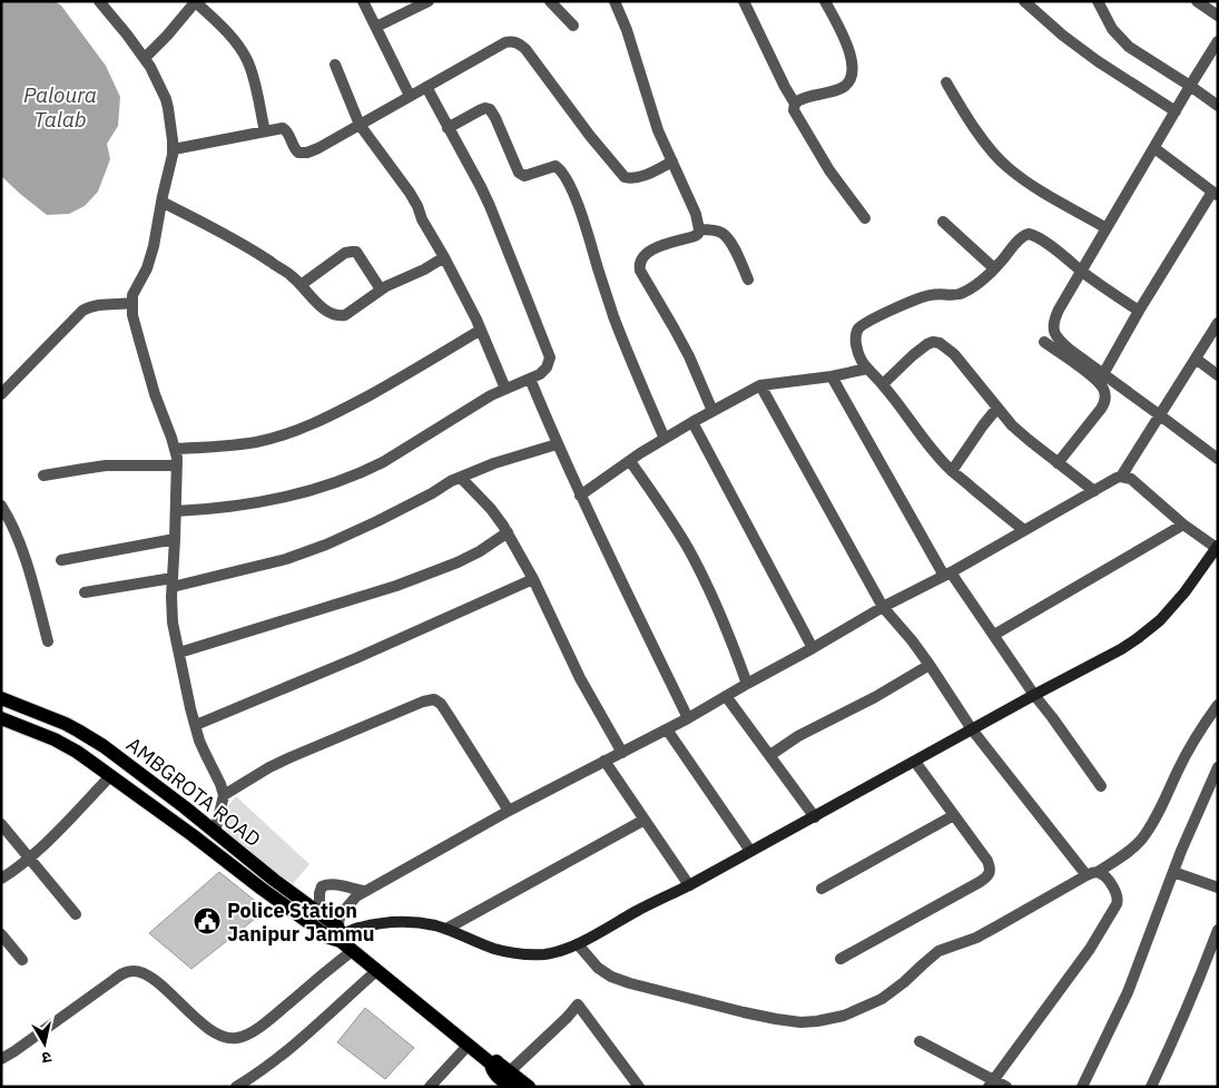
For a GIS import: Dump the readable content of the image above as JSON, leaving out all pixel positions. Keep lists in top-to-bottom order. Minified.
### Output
{"streets":{"main road":["AMBGROTA ROAD"]},"water":["Paloura Talab"],"places":{"public building":["Police Station Janipur Jammu"]},"north":"bottom"}
